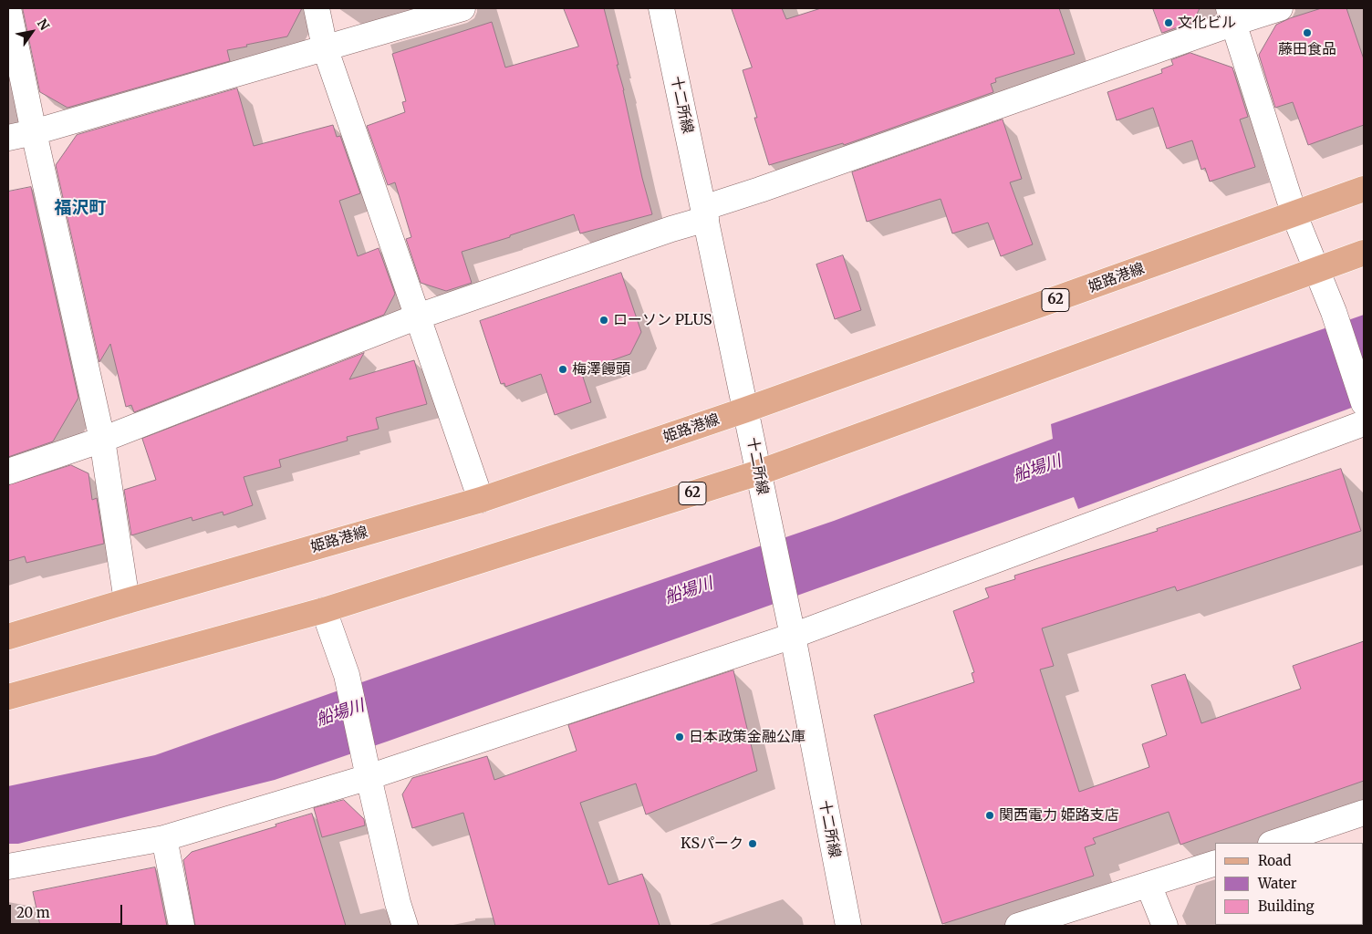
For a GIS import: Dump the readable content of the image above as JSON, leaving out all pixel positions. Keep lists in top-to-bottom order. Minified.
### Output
{"streets":{"main road":["姫路港線","62"],"street":["十二所線"]},"crossings":[["十二所線","姫路港線"],["十二所線","62"]],"districts":["福沢町"],"water":["船場川"],"places":["文化ビル","藤田食品","ローソン PLUS","梅澤饅頭","日本政策金融公庫","関西電力 姫路支店","KSパーク"],"legend":["Road","Water","Building"],"scale_bar":"20 m","north":"top right"}
